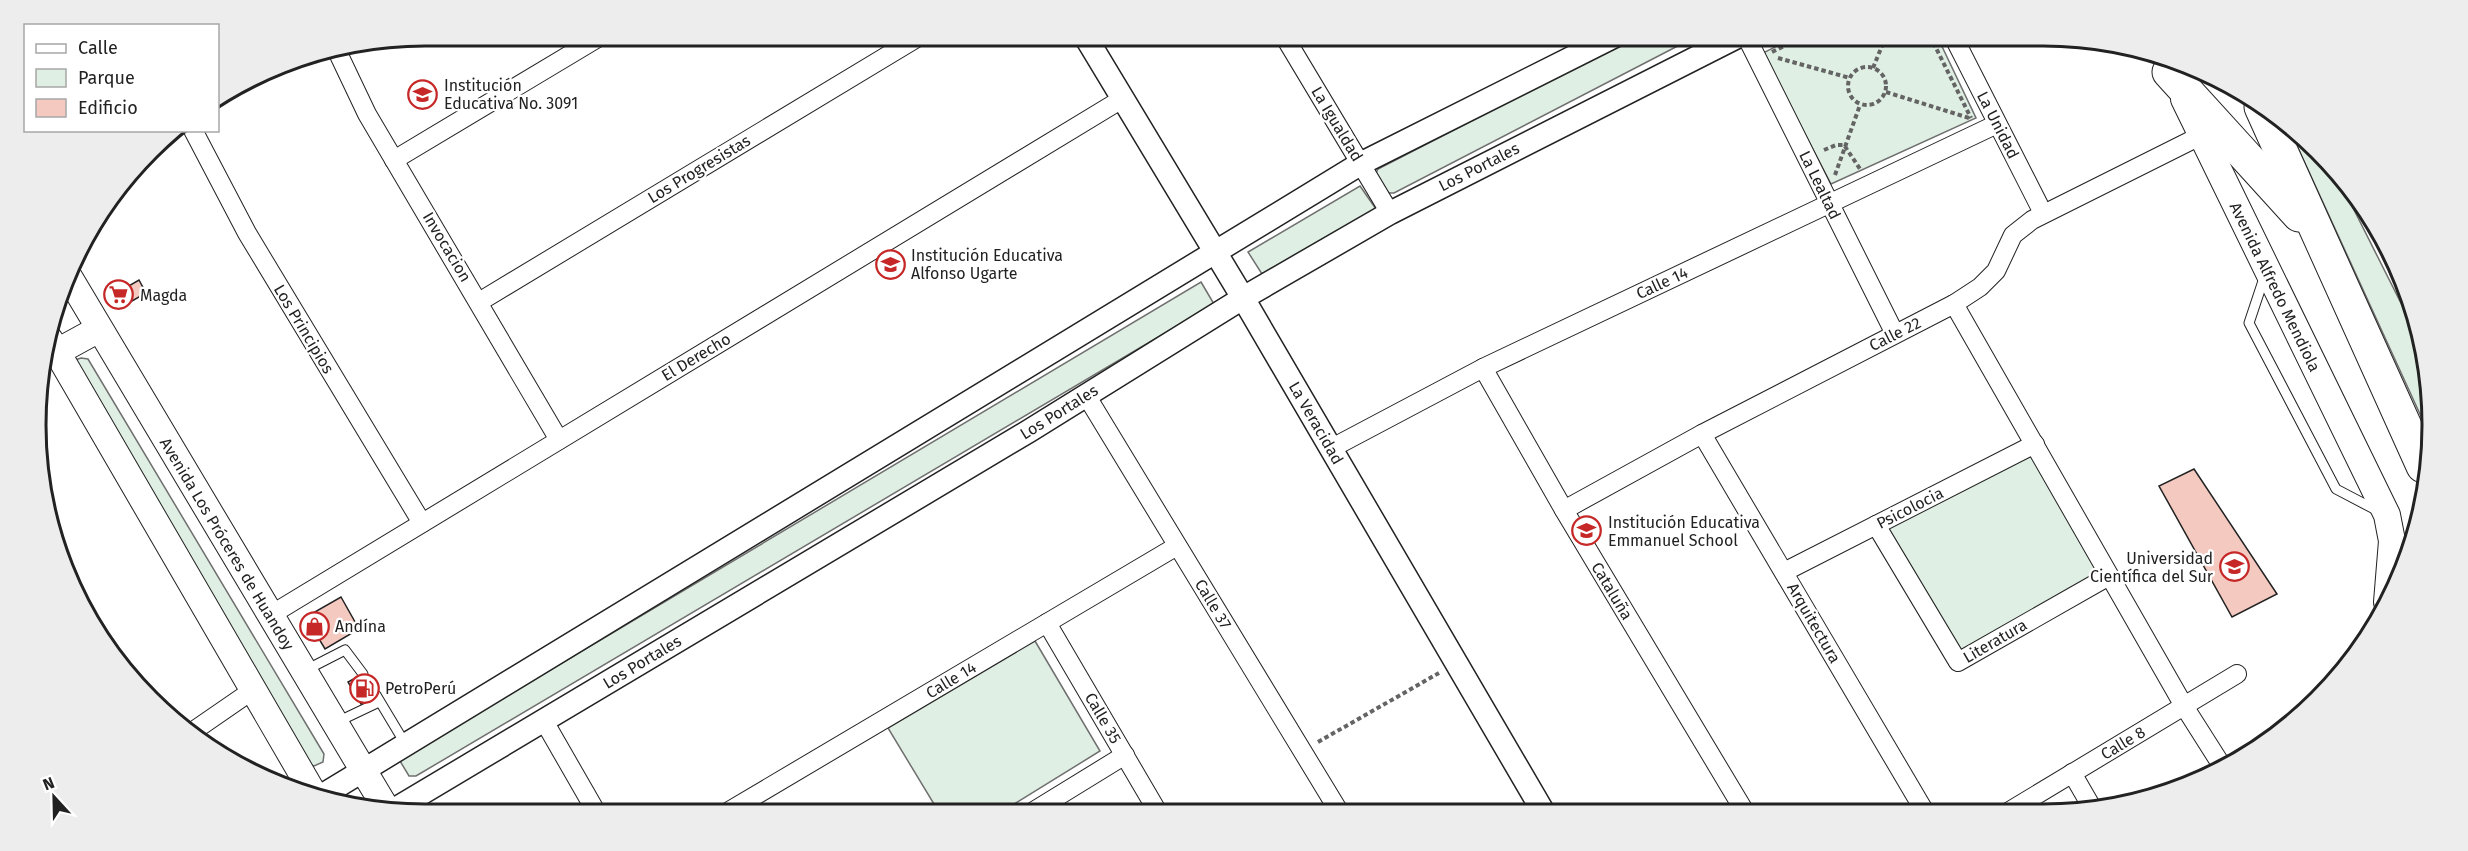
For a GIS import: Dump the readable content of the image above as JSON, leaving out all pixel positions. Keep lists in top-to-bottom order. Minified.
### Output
{"streets":{"main road":["Avenida Alfredo Mendiola","Avenida Los Próceres de Huandoy"],"street":["La Igualdad","La Unidad","Los Portales","Los Progresistas","La Lealtad","Invocacion","Calle 14","Los Principios","Calle 22","El Derecho","La Veracidad","Psicolocia","Cataluña","Calle 37","Arquitectura","Literatura","Calle 35","Calle 8"]},"crossings":[["La Igualdad","Los Portales"],["La Unidad","Calle 14"],["La Unidad","Calle 22"],["Los Portales","La Veracidad"],["Los Portales","Calle 37"],["Los Progresistas","Invocacion"],["La Lealtad","Calle 14"],["La Lealtad","Calle 22"],["Invocacion","El Derecho"],["Calle 14","La Veracidad"],["Calle 14","Cataluña"],["Calle 14","Calle 37"],["Calle 14","Calle 35"],["Avenida Alfredo Mendiola","Calle 22"],["Los Principios","El Derecho"],["Calle 22","Cataluña"],["Calle 22","Arquitectura"],["El Derecho","La Veracidad"],["El Derecho","Avenida Los Próceres de Huandoy"],["Psicolocia","Arquitectura"],["Psicolocia","Literatura"]],"places":{"school or university":["Institución Educativa No. 3091","Institución Educativa Alfonso Ugarte","Institución Educativa Emmanuel School","Universidad Científica del Sur"],"supermarket":["Magda"],"shop":["Andína"],"fuel station":["PetroPerú"]},"legend":["Calle","Parque","Edificio"],"north":"top"}
